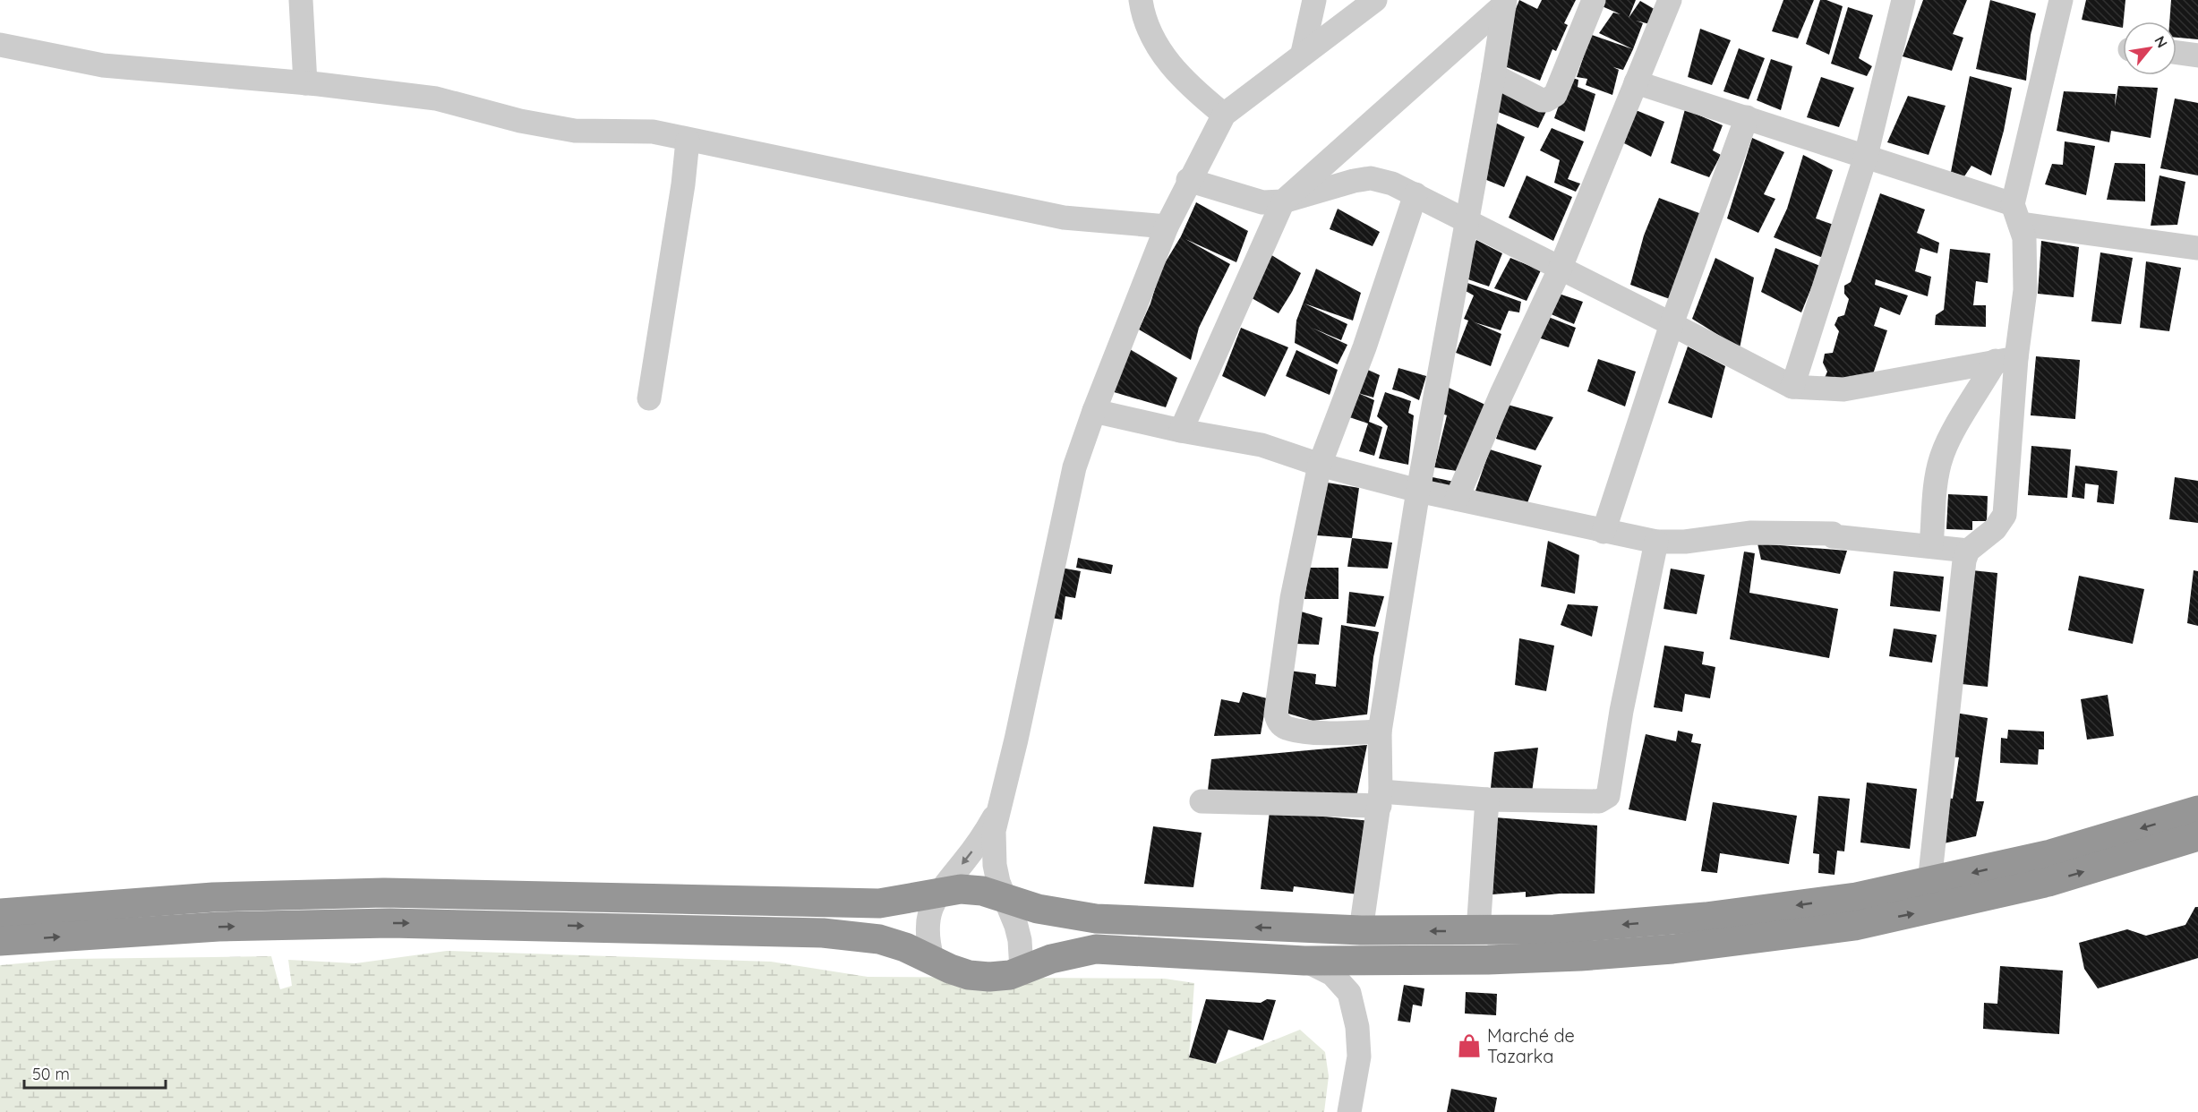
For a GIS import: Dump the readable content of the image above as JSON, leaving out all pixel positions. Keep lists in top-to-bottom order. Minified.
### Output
{"places":{"shop":["Marché de Tazarka"]},"scale_bar":"50 m","north":"top right"}
